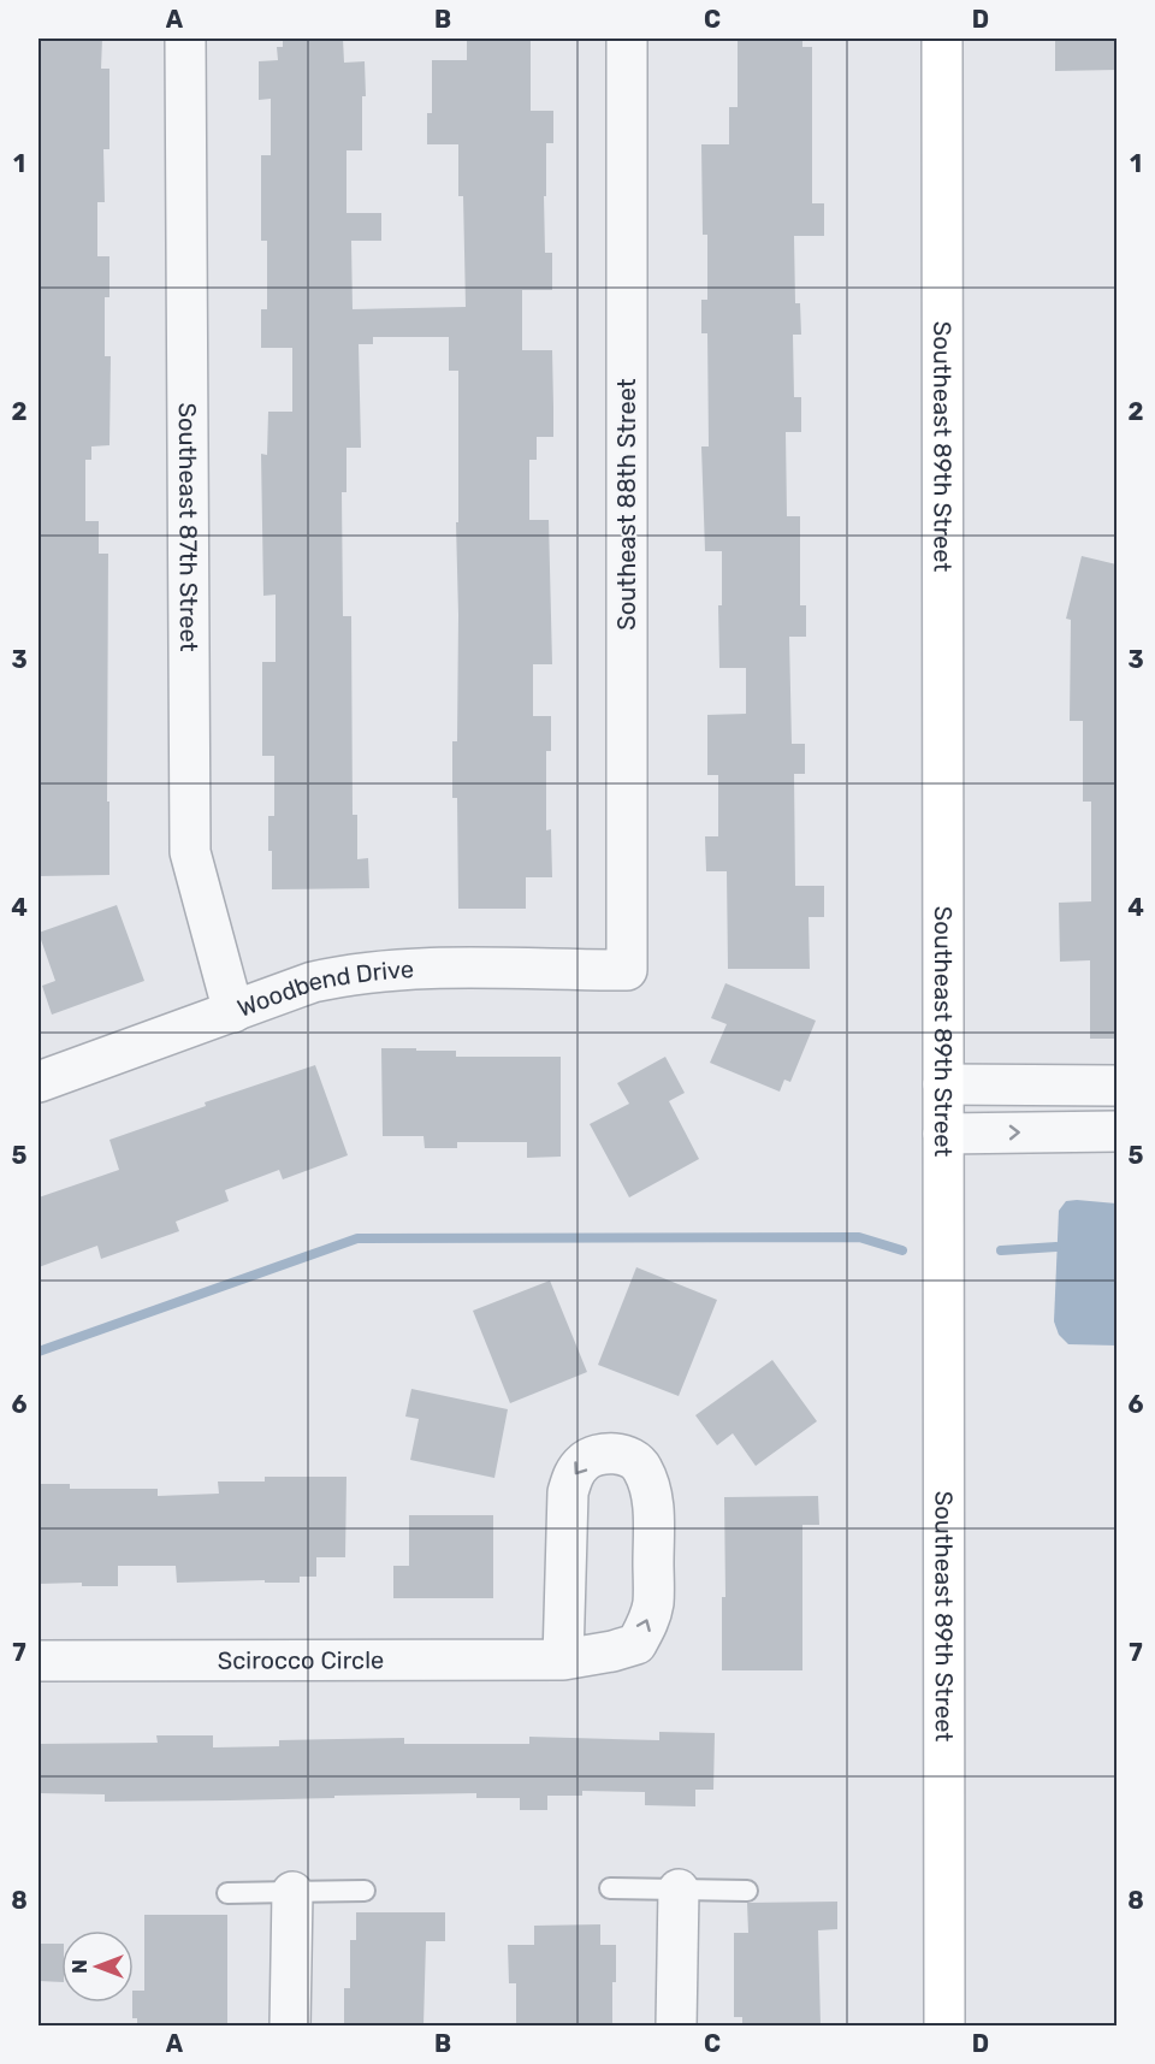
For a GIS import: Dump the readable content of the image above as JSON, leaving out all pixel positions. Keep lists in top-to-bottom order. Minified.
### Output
{"streets":{"street":["Southeast 89th Street","Southeast 88th Street","Southeast 87th Street","Woodbend Drive","Scirocco Circle"]},"crossings":[["Southeast 88th Street","Woodbend Drive"],["Southeast 87th Street","Woodbend Drive"]],"north":"left","grid":{"columns":["A","B","C","D"],"rows":["1","2","3","4","5","6","7","8"]}}
